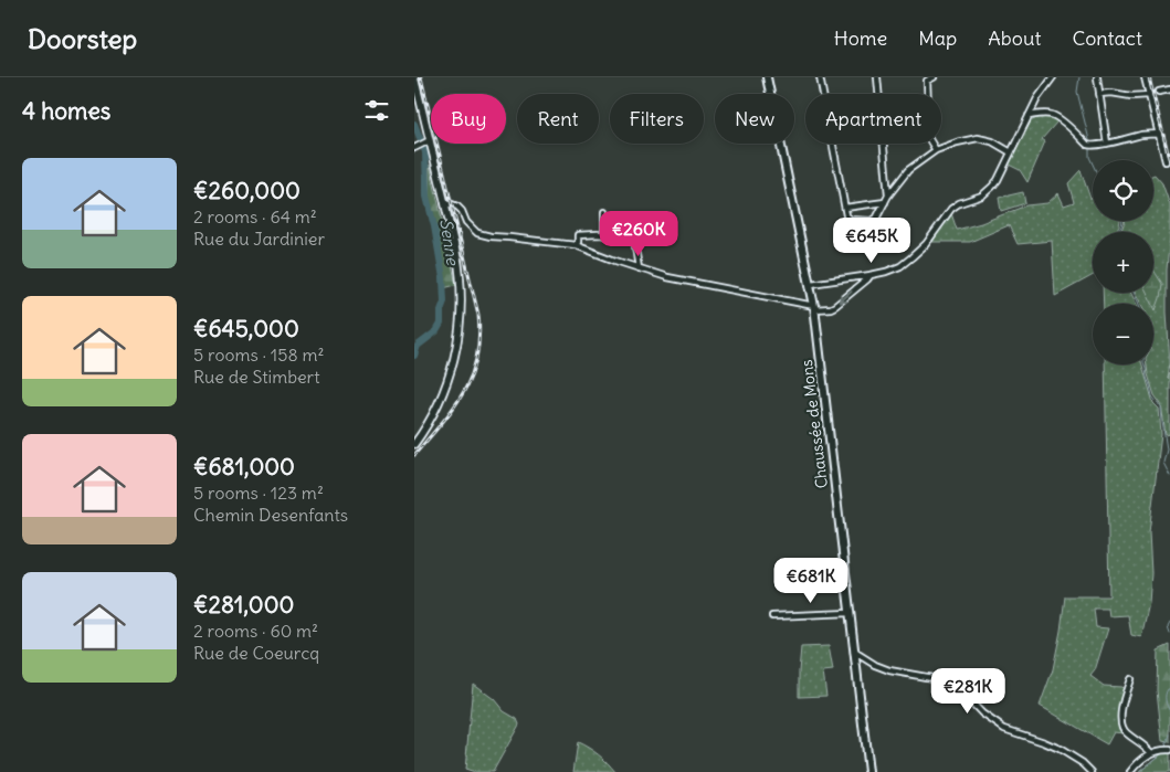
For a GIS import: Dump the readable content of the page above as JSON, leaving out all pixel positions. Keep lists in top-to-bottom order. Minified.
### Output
{"streets":{"main road":["Chaussée de Mons"]},"water":["Senne"],"page":{"header":"Doorstep","nav":["Home","Map","About","Contact"],"heading":"4 homes","chip":["Buy","Rent","Filters","New","Apartment"],"list":[{"name":"€260,000","note":"2 rooms · 64 m² · Rue du Jardinier"},{"name":"€645,000","note":"5 rooms · 158 m² · Rue de Stimbert"},{"name":"€681,000","note":"5 rooms · 123 m² · Chemin Desenfants"},{"name":"€281,000","note":"2 rooms · 60 m² · Rue de Coeurcq"}],"map_buttons":["+","−"],"price":["€260K","€645K","€681K","€281K"]}}
